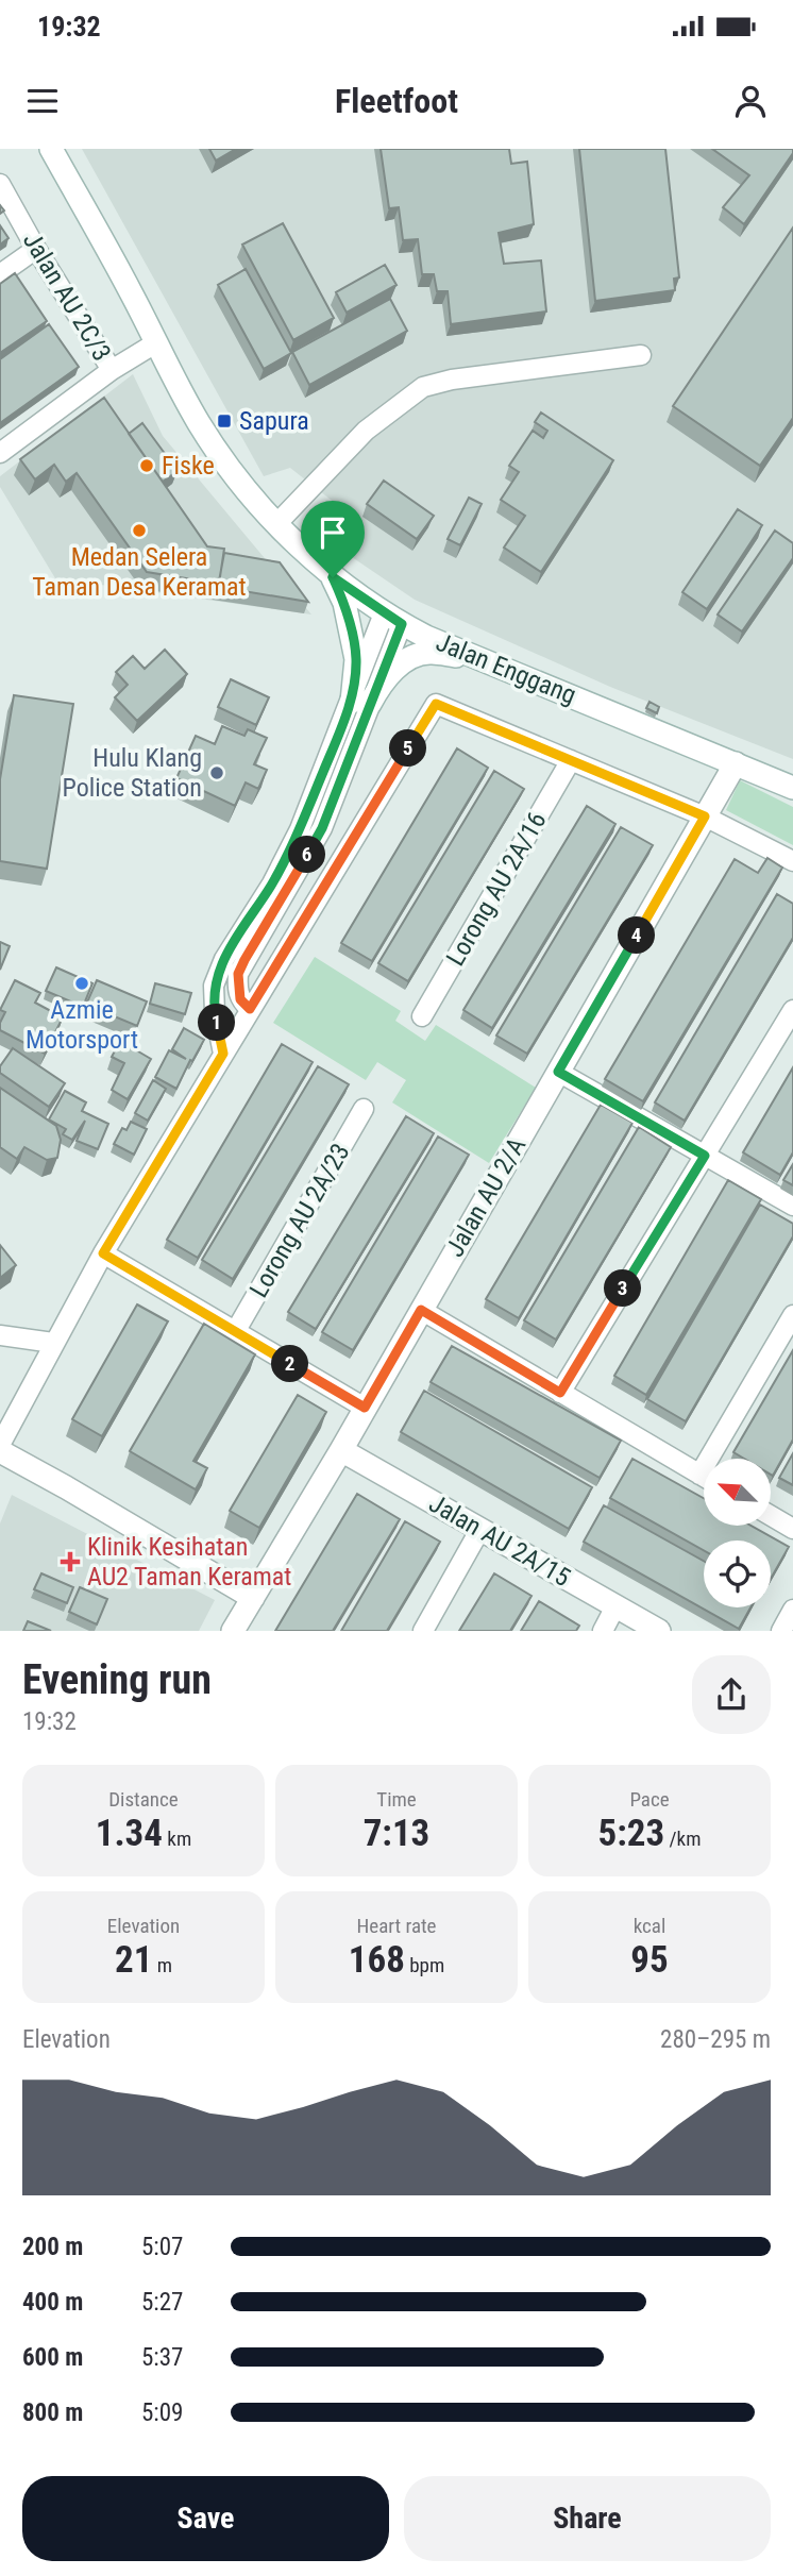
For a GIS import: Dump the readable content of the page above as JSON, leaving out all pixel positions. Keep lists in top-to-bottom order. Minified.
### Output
{"streets":{"street":["Jalan AU 2C/3","Jalan Enggang","Lorong AU 2A/16","Jalan AU 2/A","Lorong AU 2A/23","Jalan AU 2A/15"]},"crossings":[["Jalan Enggang","Jalan AU 2/A"],["Jalan AU 2/A","Jalan AU 2A/15"]],"places":{"transit":["Sapura"],"other":["Fiske","Medan Selera Taman Desa Keramat","Hulu Klang Police Station","Azmie Motorsport"],"health":["Klinik Kesihatan AU2 Taman Keramat"]},"north":"top left","page":{"status":"19:32","header":"Fleetfoot","pins":["5","6","4","1","3","2"],"heading":["Evening run","19:32"],"stats":[["Distance","1.34 km"],["Time","7:13"],["Pace","5:23 /km"],["Elevation","21 m"],["Heart rate","168 bpm"],["kcal","95"]],"chart":["Elevation","280–295 m"],"list":[{"name":"200 m","note":"5:07"},{"name":"400 m","note":"5:27"},{"name":"600 m","note":"5:37"},{"name":"800 m","note":"5:09"}],"buttons":["Save","Share"]}}
